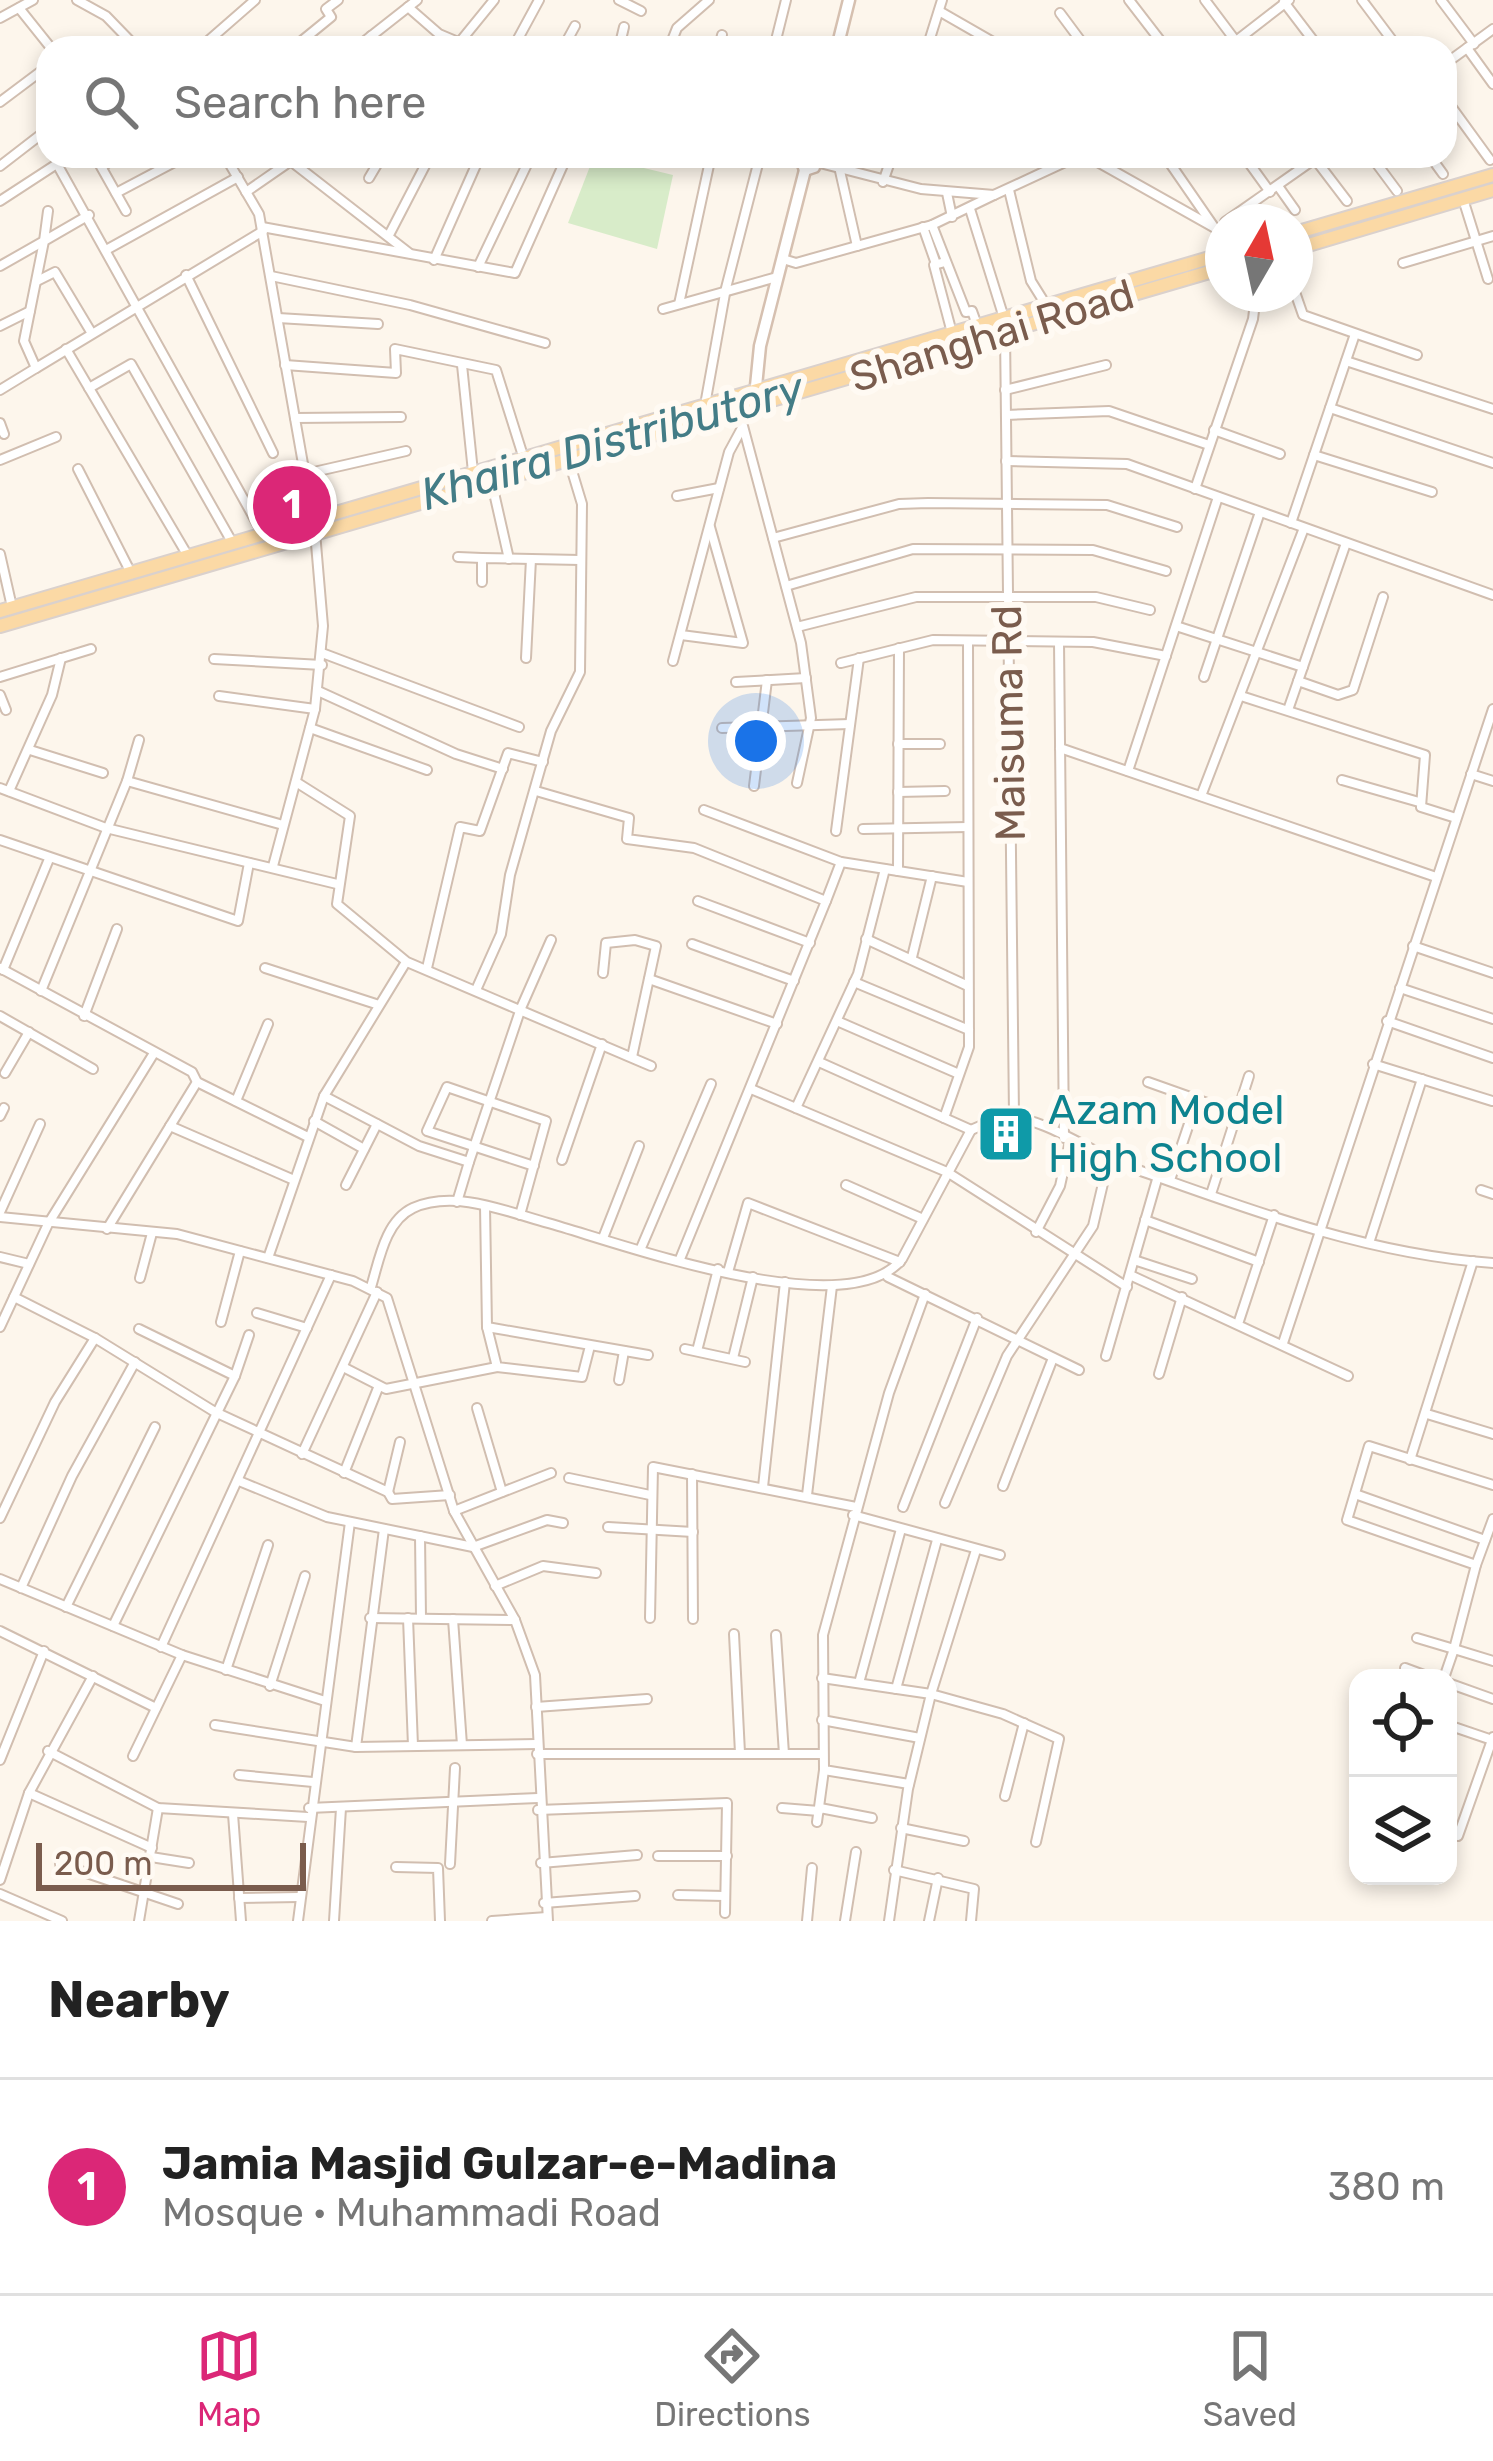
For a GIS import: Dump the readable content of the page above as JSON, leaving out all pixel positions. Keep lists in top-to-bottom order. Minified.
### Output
{"streets":{"main road":["Shanghai Road"],"street":["Maisuma Rd"]},"crossings":[["Shanghai Road","Maisuma Rd"]],"water":["Khaira Distributory"],"places":{"building":["Azam Model High School"]},"scale_bar":"200 m","north":"top","page":{"search":"Search here","pins":"1","scale":"200 m","heading":"Nearby","list":[{"mark":"1","name":"Jamia Masjid Gulzar-e-Madina","note":"Mosque · Muhammadi Road","value":"380 m"}],"nav":["Map","Directions","Saved"]}}
